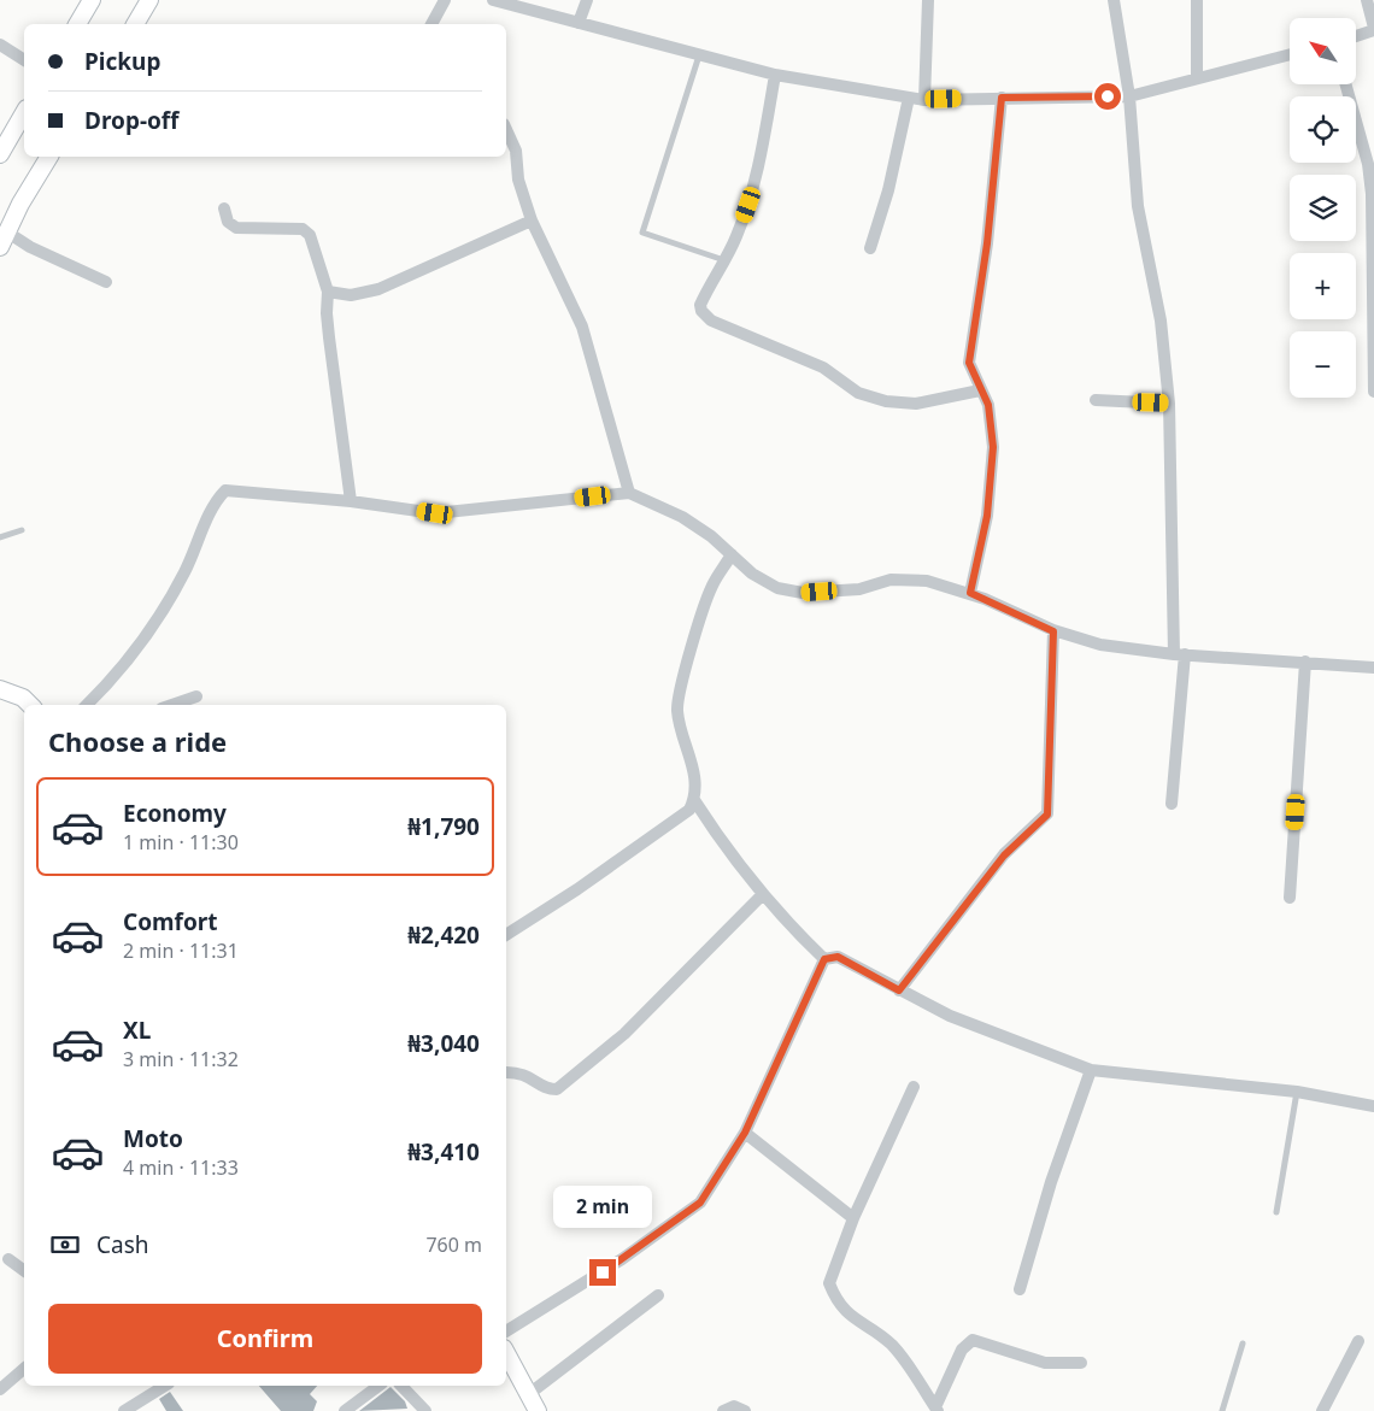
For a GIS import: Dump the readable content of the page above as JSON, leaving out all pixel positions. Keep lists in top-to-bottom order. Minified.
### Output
{"north":"top left","page":{"map_buttons":["+","−"],"banner":["Pickup","Drop-off"],"heading":"Choose a ride","list":[{"name":"Economy","note":"1 min · 11:30","value":"₦1,790"},{"name":"Comfort","note":"2 min · 11:31","value":"₦2,420"},{"name":"XL","note":"3 min · 11:32","value":"₦3,040"},{"name":"Moto","note":"4 min · 11:33","value":"₦3,410"}],"bubble":"2 min","pay":["Cash","760 m"],"buttons":"Confirm"}}
